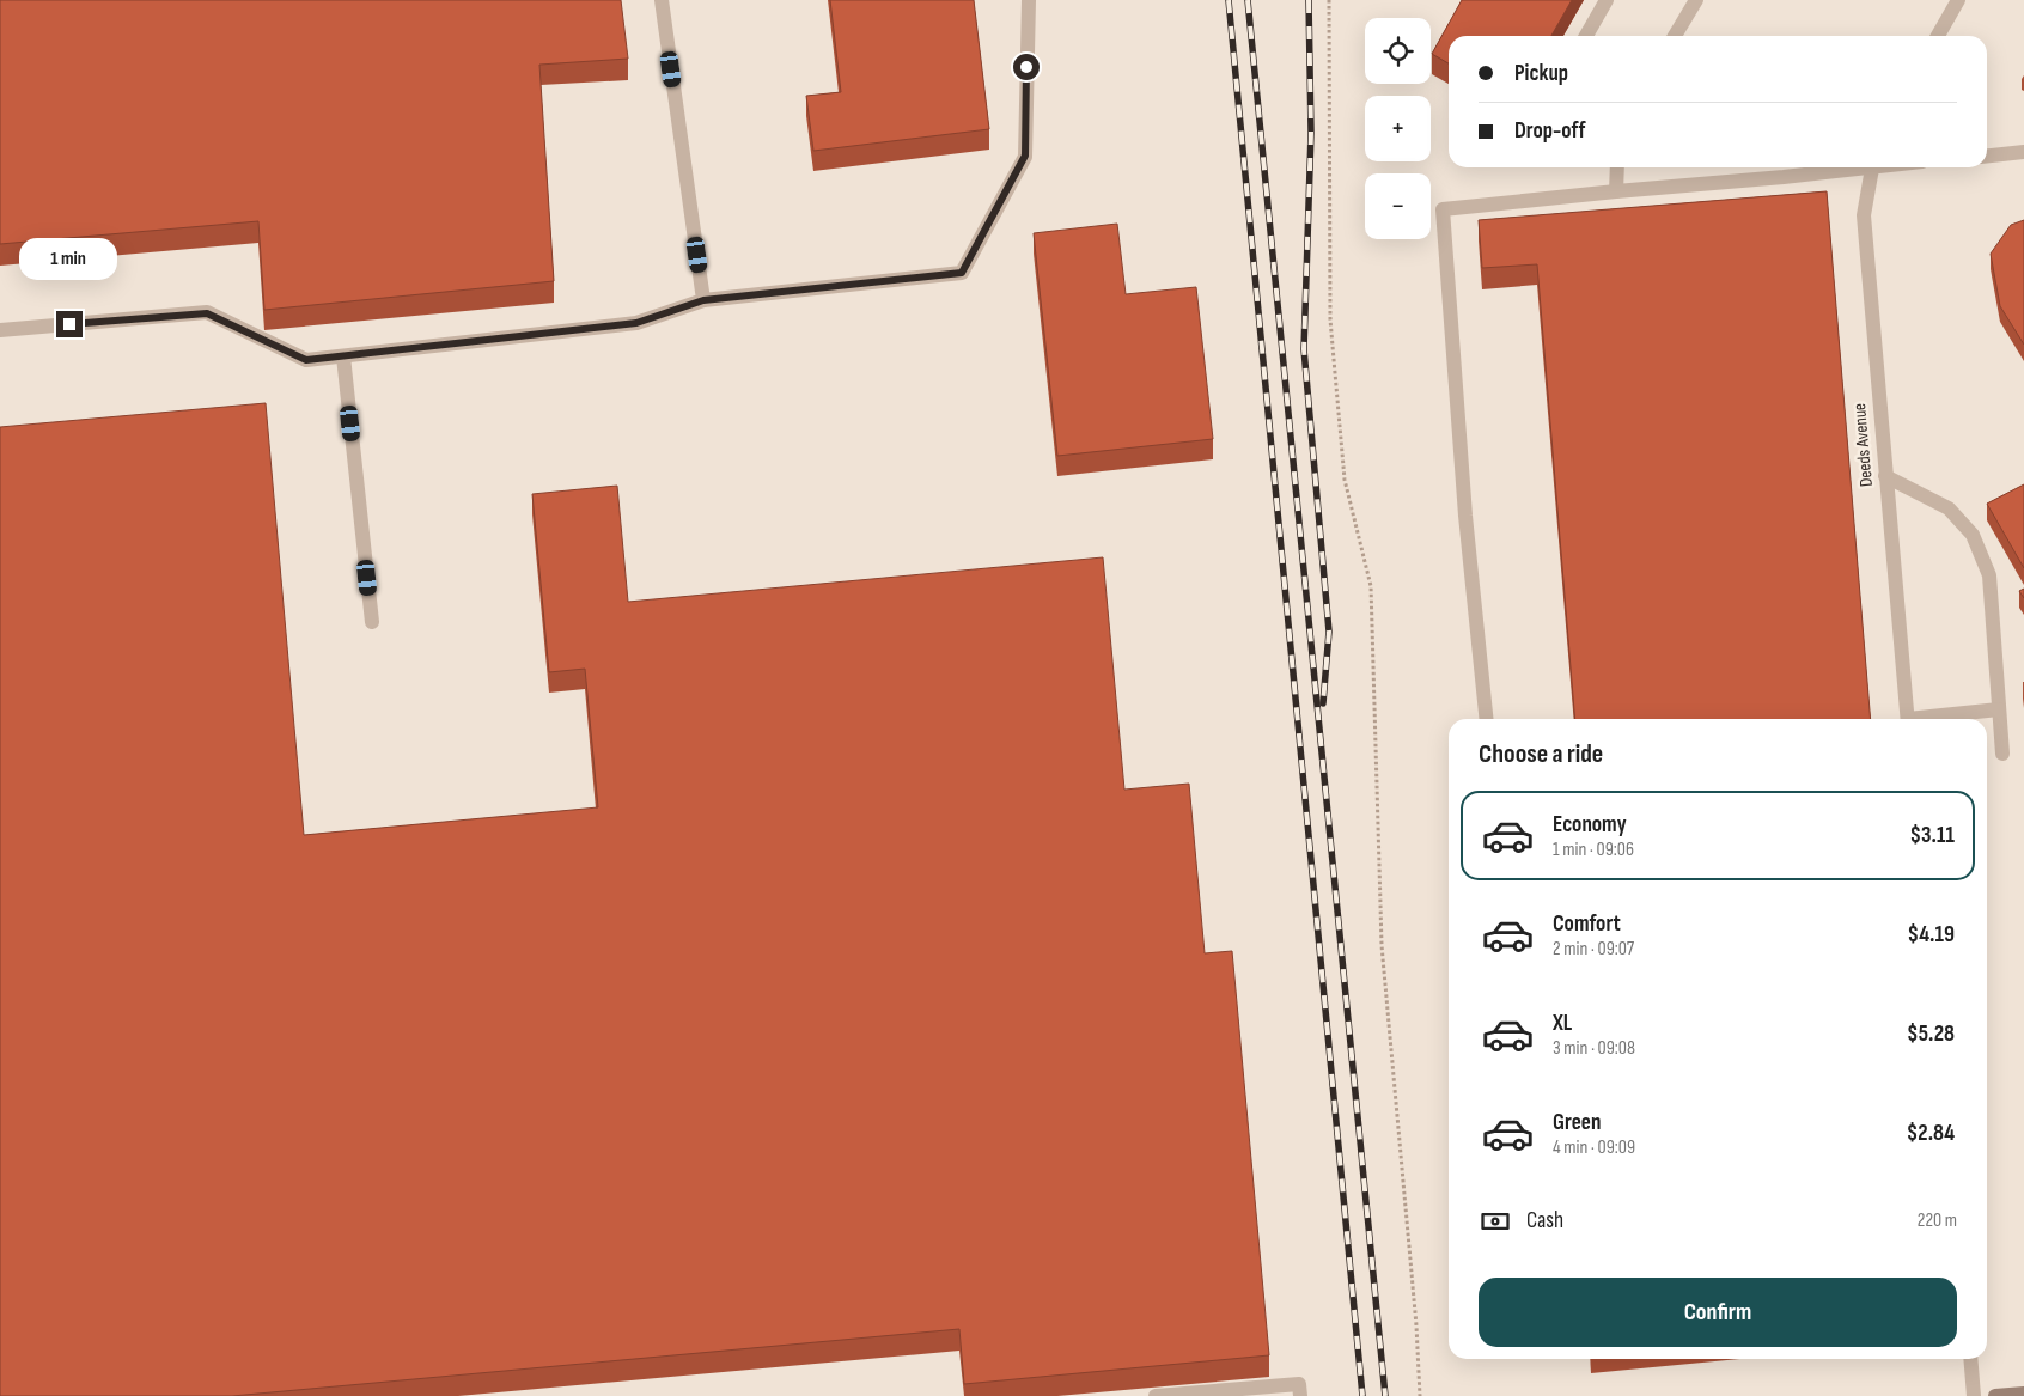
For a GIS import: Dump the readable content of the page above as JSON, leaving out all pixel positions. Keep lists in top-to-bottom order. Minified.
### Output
{"streets":{"street":["Deeds Avenue"]},"page":{"map_buttons":["+","−"],"banner":["Pickup","Drop-off"],"bubble":"1 min","heading":"Choose a ride","list":[{"name":"Economy","note":"1 min · 09:06","value":"$3.11"},{"name":"Comfort","note":"2 min · 09:07","value":"$4.19"},{"name":"XL","note":"3 min · 09:08","value":"$5.28"},{"name":"Green","note":"4 min · 09:09","value":"$2.84"}],"pay":["Cash","220 m"],"buttons":"Confirm"}}
